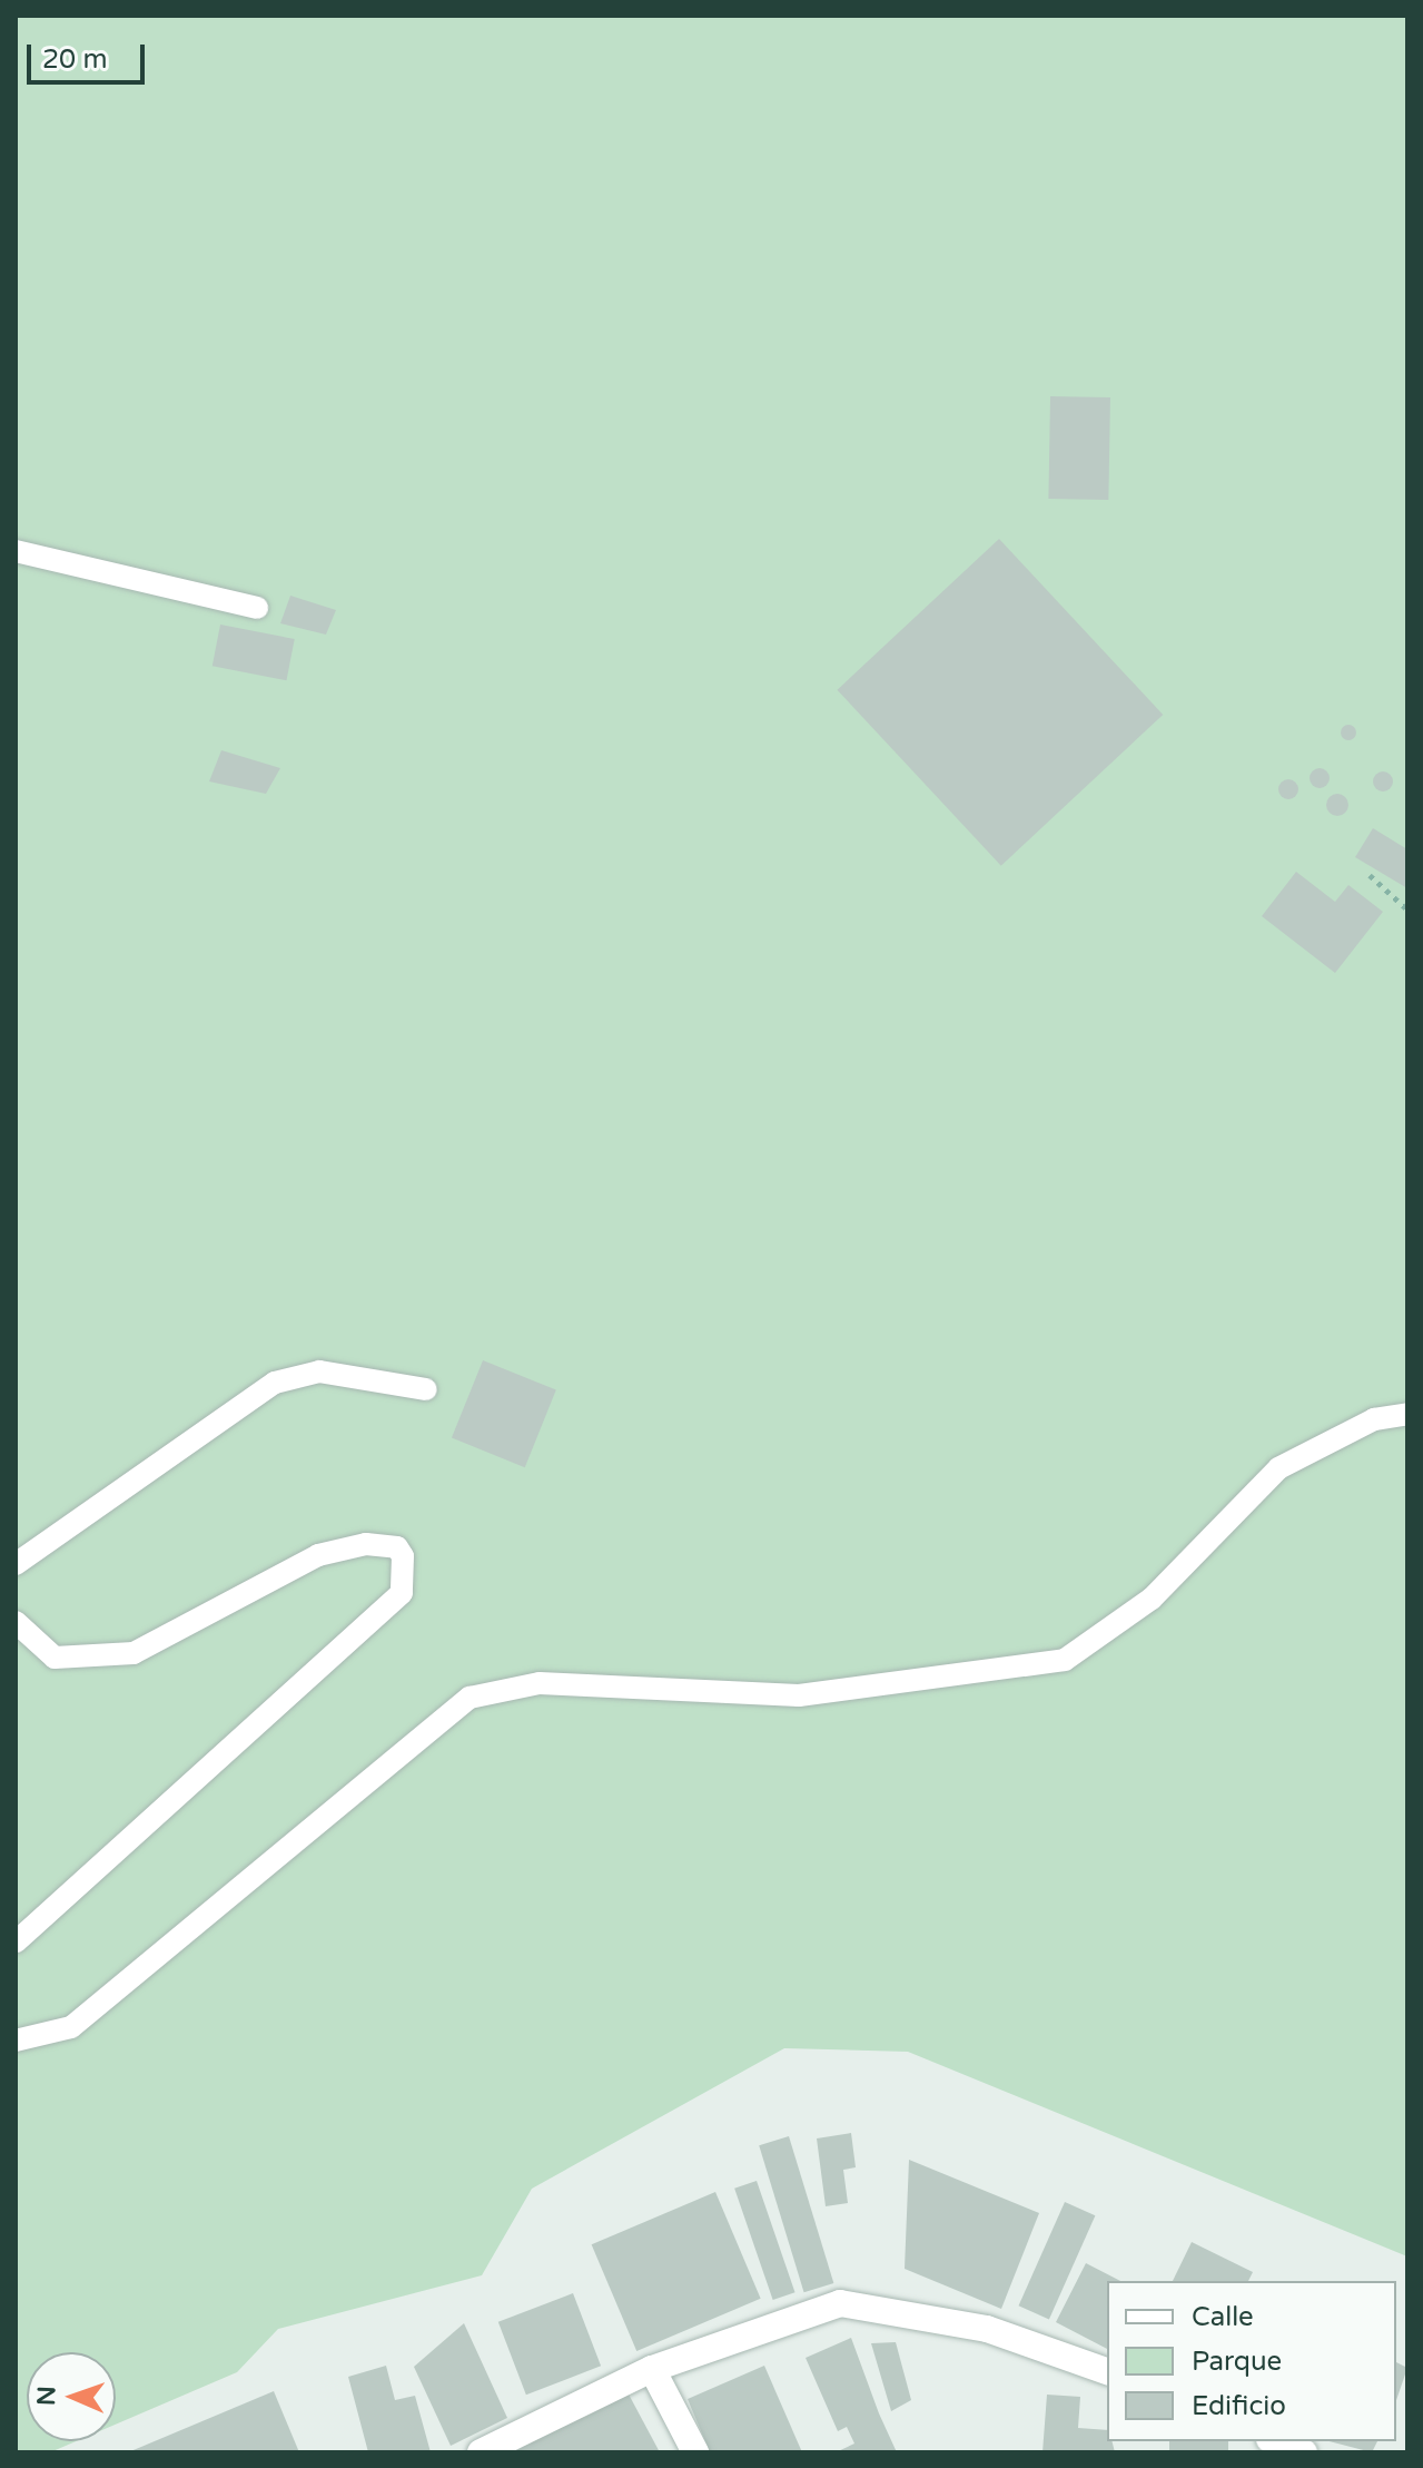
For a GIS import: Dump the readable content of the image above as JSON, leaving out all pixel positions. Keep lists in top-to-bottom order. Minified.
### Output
{"legend":["Calle","Parque","Edificio"],"scale_bar":"20 m","north":"left"}
